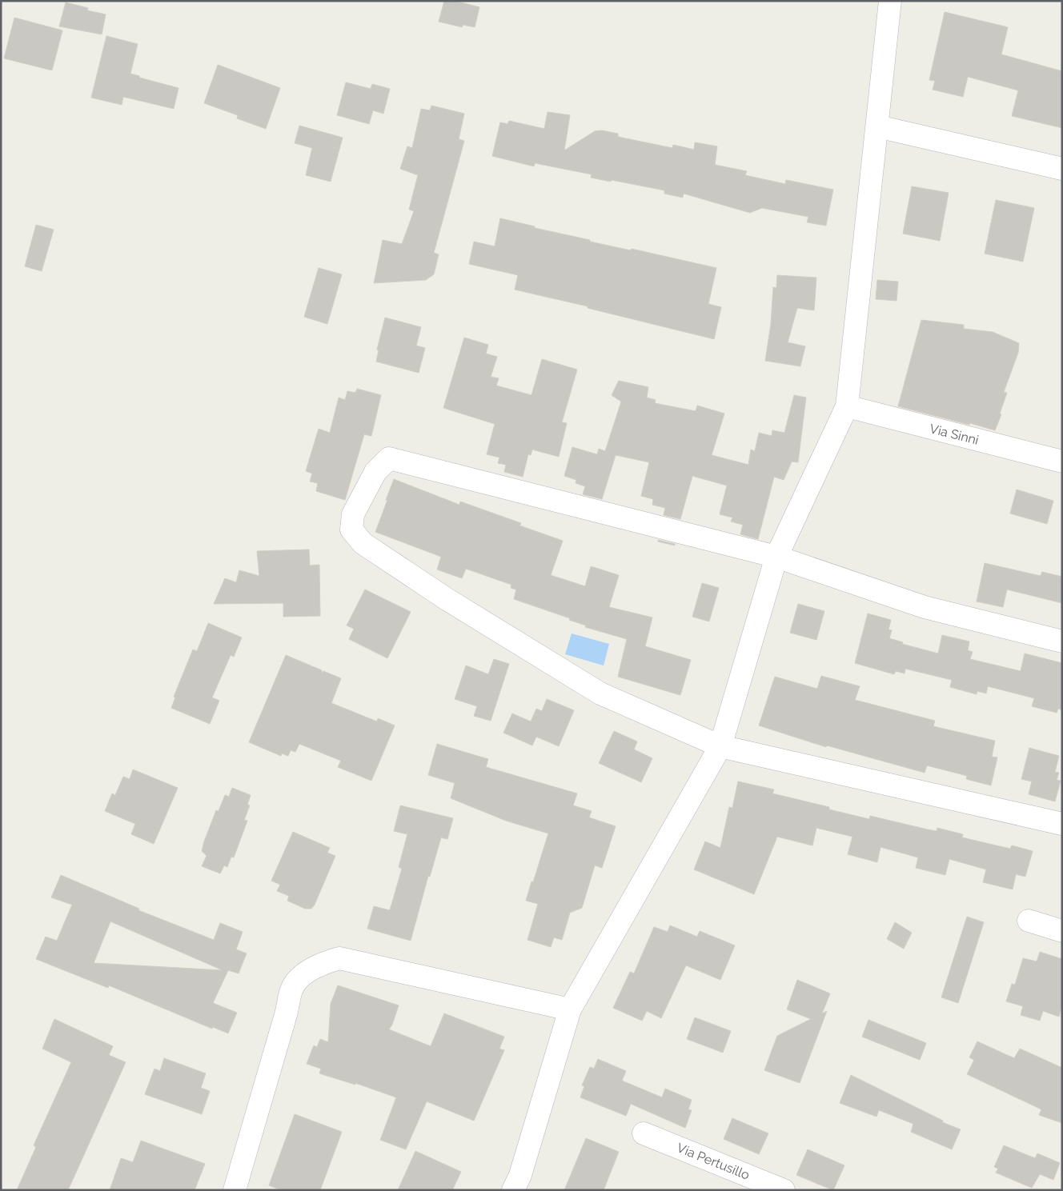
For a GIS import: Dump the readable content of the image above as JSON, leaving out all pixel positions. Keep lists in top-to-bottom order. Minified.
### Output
{"streets":{"street":["Via Sinni","Via Pertusillo"]}}
